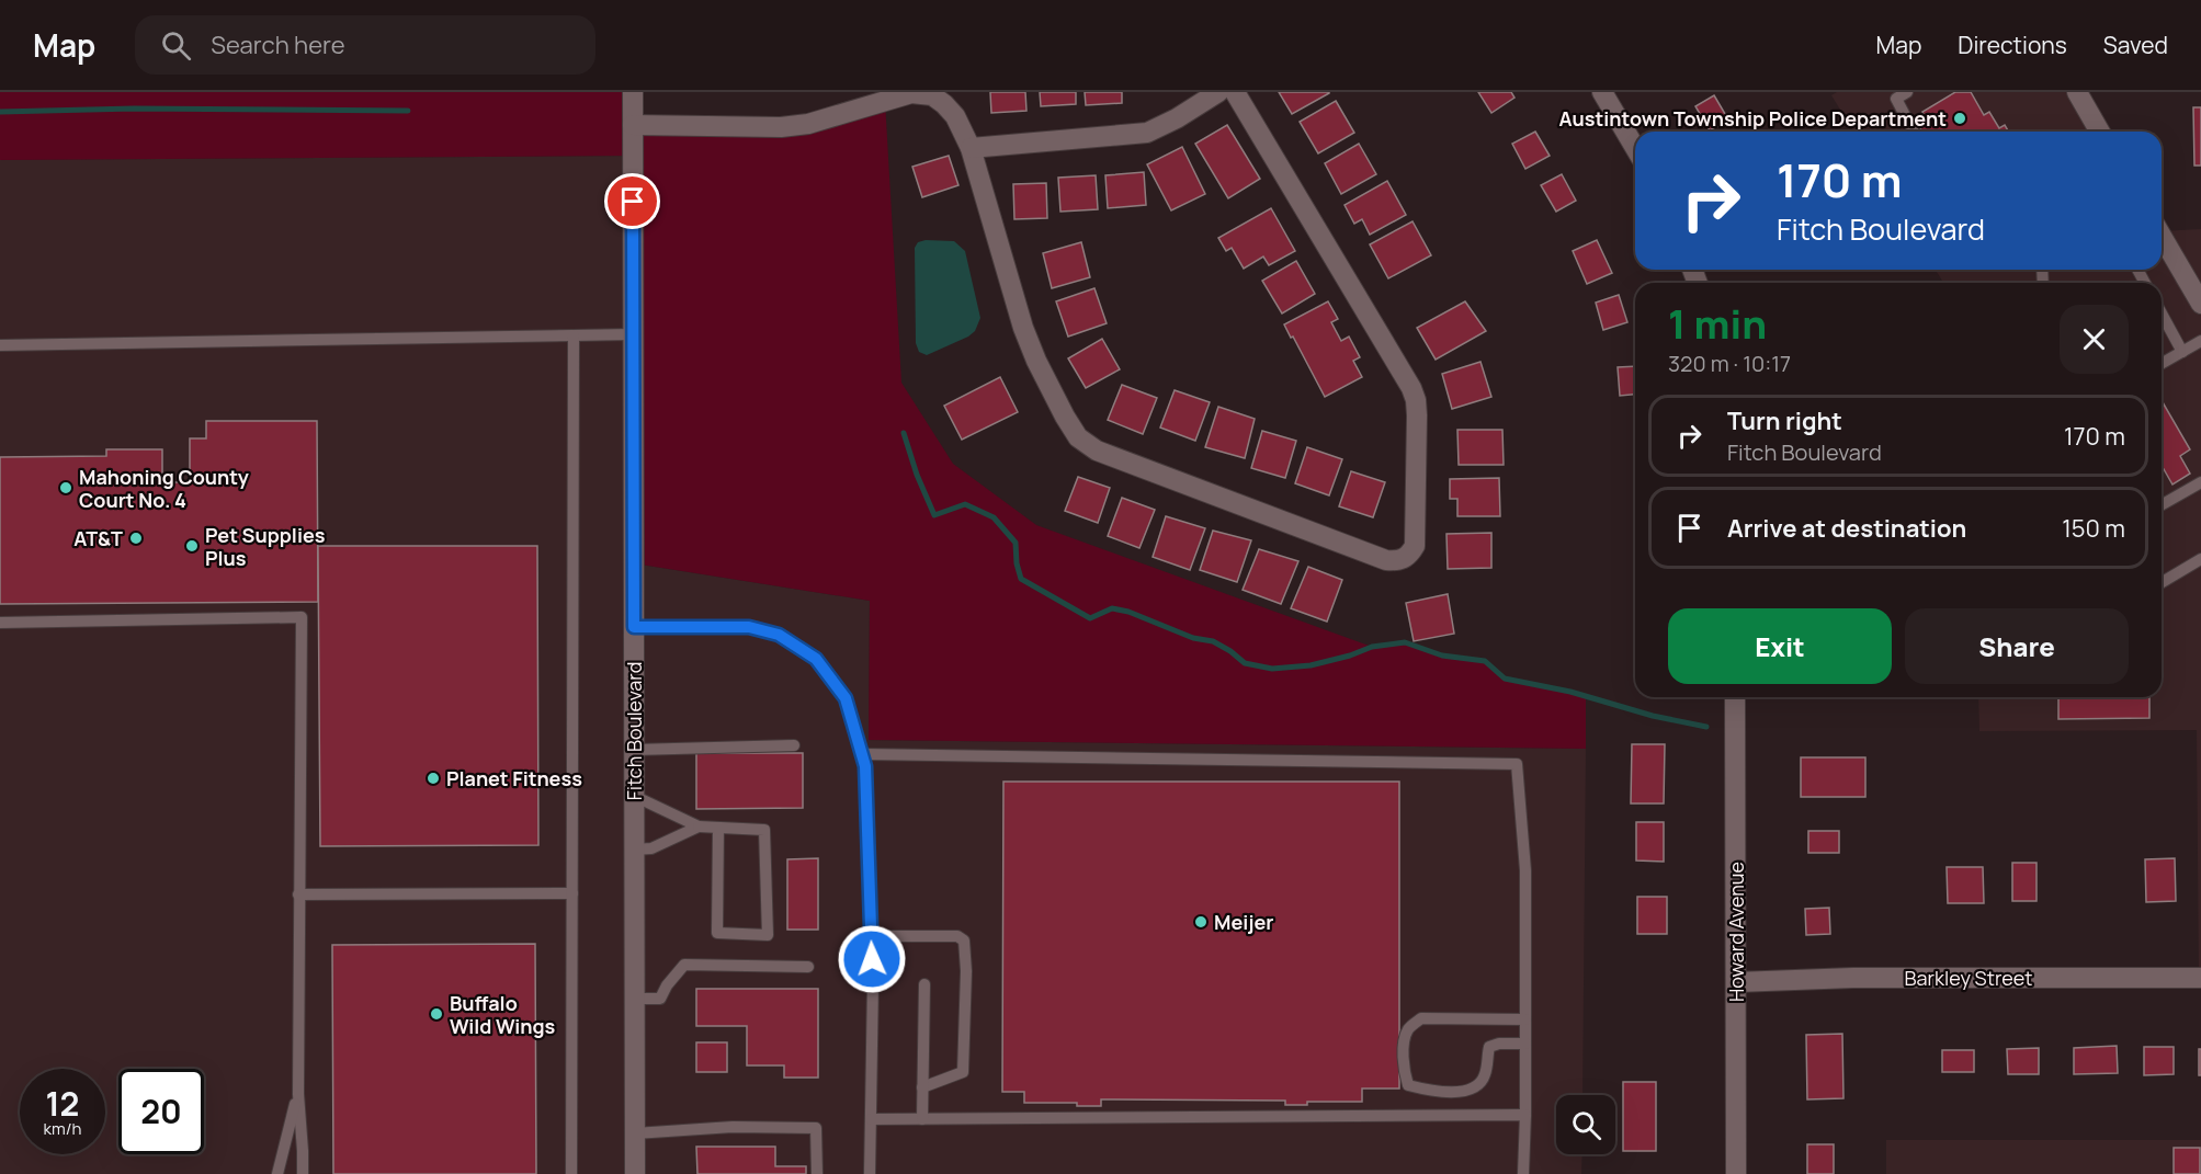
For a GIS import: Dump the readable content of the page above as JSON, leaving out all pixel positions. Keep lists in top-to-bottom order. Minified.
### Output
{"streets":{"street":["Fitch Boulevard","Howard Avenue","Barkley Street"]},"crossings":[["Howard Avenue","Barkley Street"]],"places":["Austintown Township Police Department","Mahoning County Court No. 4","AT&T","Pet Supplies Plus","Planet Fitness","Meijer","Buffalo Wild Wings"],"page":{"header":"Map","search":"Search here","nav":["Map","Directions","Saved"],"turn":["170 m","Fitch Boulevard"],"heading":["1 min","320 m · 10:17"],"list":[{"name":"Turn right","note":"Fitch Boulevard","value":"170 m"},{"name":"Arrive at destination","value":"150 m"}],"buttons":["Exit","Share"],"speed":"12 km/h","limit":"20"}}
